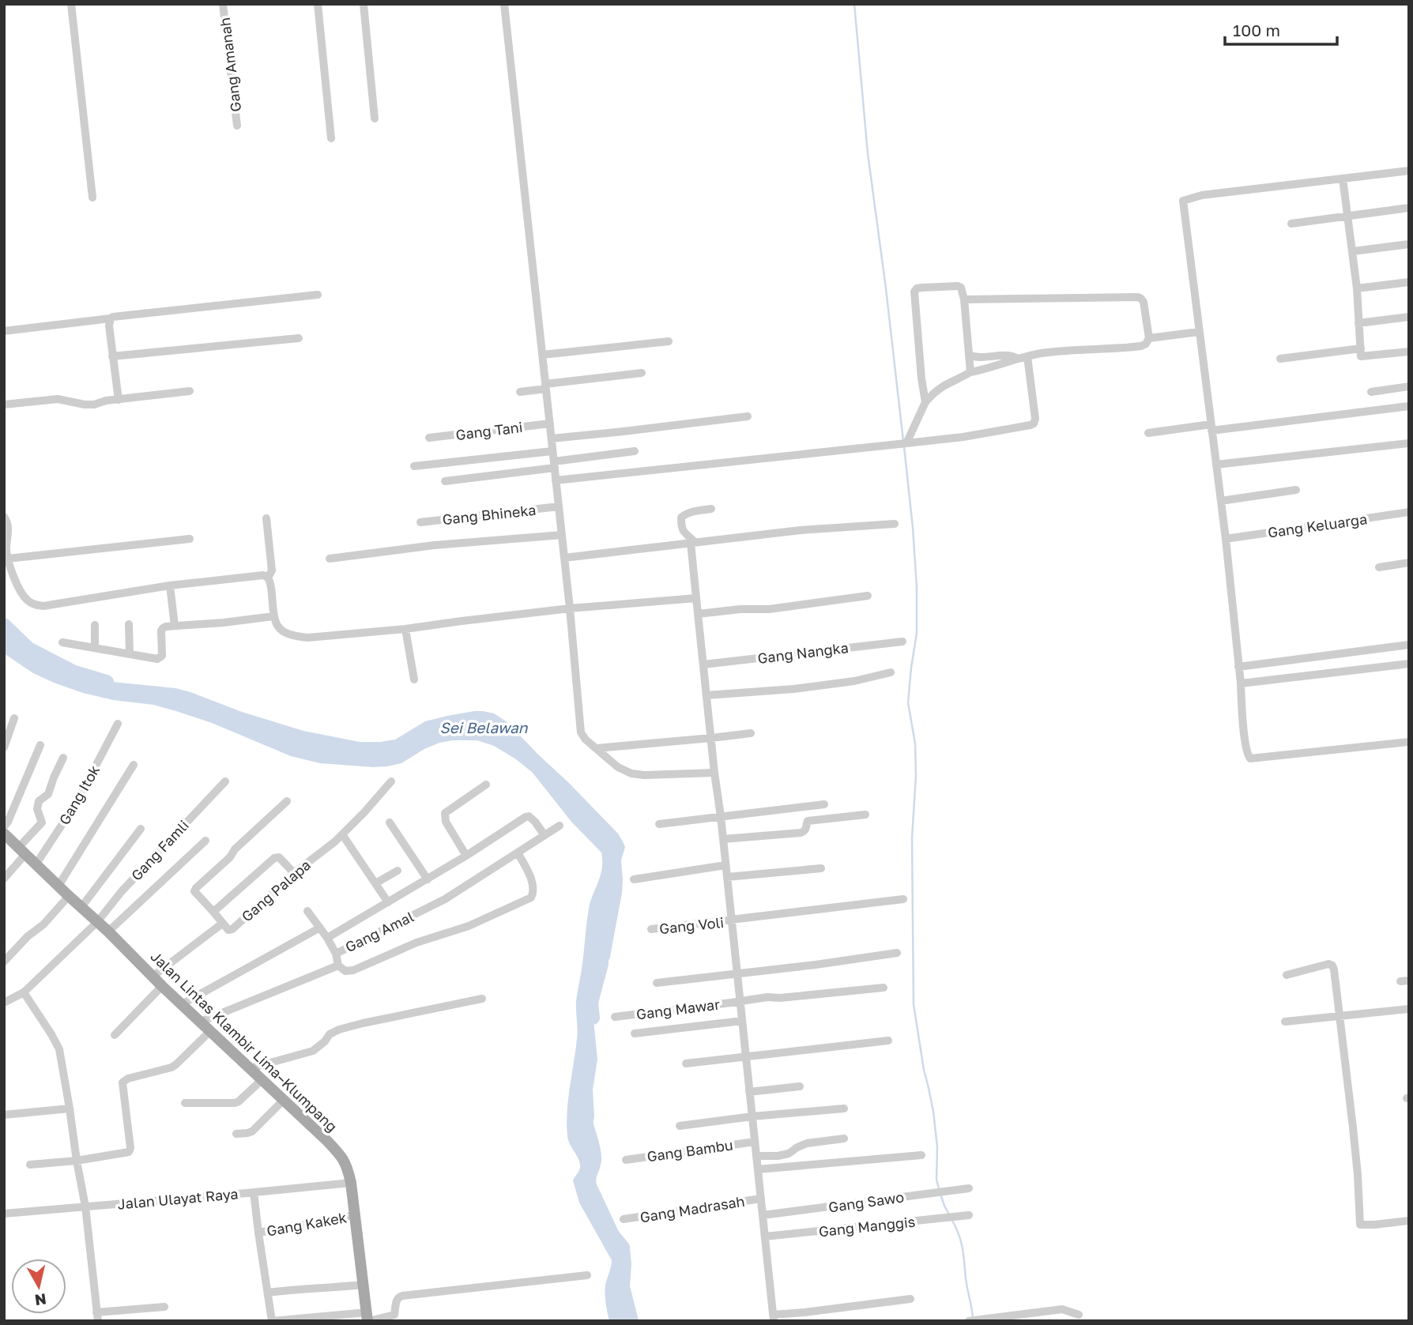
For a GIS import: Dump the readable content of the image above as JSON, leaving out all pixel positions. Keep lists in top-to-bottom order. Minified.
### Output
{"streets":{"main road":["Jalan Lintas Klambir Lima–Klumpang"],"street":["Gang Amanah","Gang Tani","Gang Bhineka","Gang Keluarga","Gang Nangka","Gang Itok","Gang Famli","Gang Palapa","Gang Voli","Gang Amal","Gang Mawar","Gang Bambu","Jalan Ulayat Raya","Gang Sawo","Gang Madrasah","Gang Kakek","Gang Manggis"]},"crossings":[["Gang Itok","Jalan Lintas Klambir Lima–Klumpang"],["Gang Famli","Jalan Lintas Klambir Lima–Klumpang"],["Gang Palapa","Jalan Lintas Klambir Lima–Klumpang"],["Gang Amal","Jalan Lintas Klambir Lima–Klumpang"],["Jalan Lintas Klambir Lima–Klumpang","Jalan Ulayat Raya"],["Jalan Lintas Klambir Lima–Klumpang","Gang Kakek"]],"water":["Sei Belawan"],"scale_bar":"100 m","north":"bottom"}
